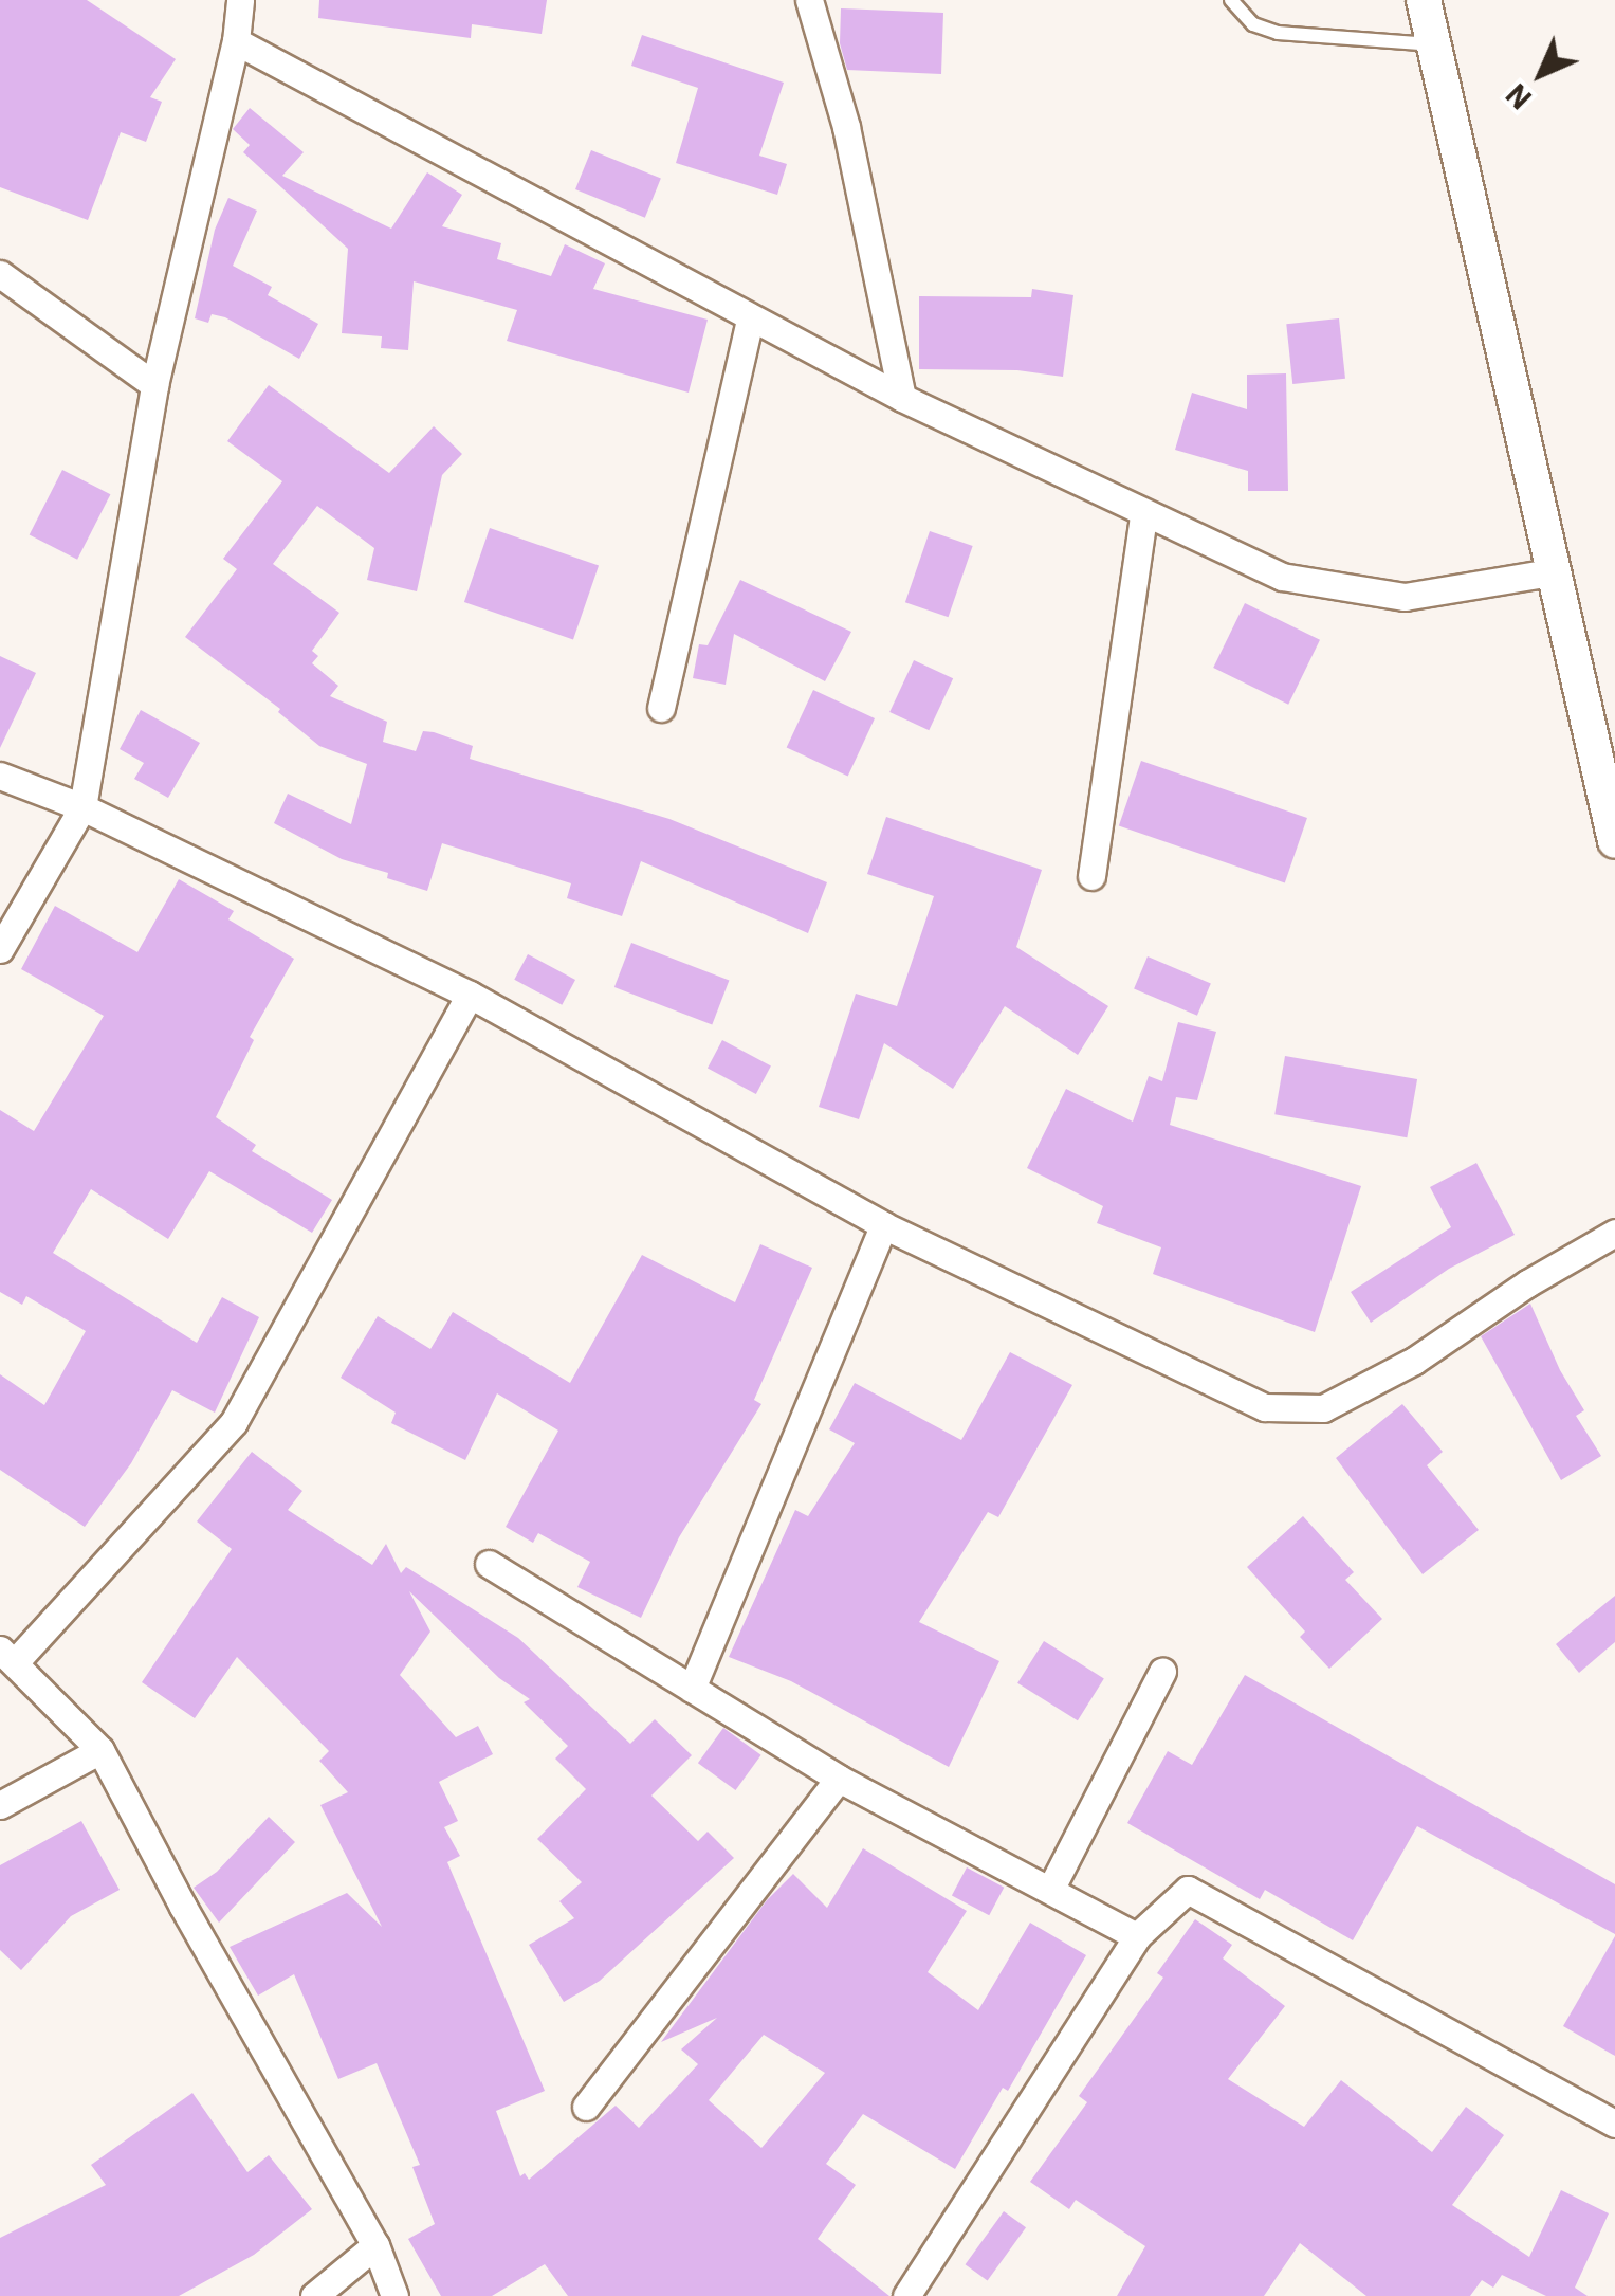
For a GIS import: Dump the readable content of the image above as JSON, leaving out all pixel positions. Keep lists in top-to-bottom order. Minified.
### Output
{"north":"bottom left"}
